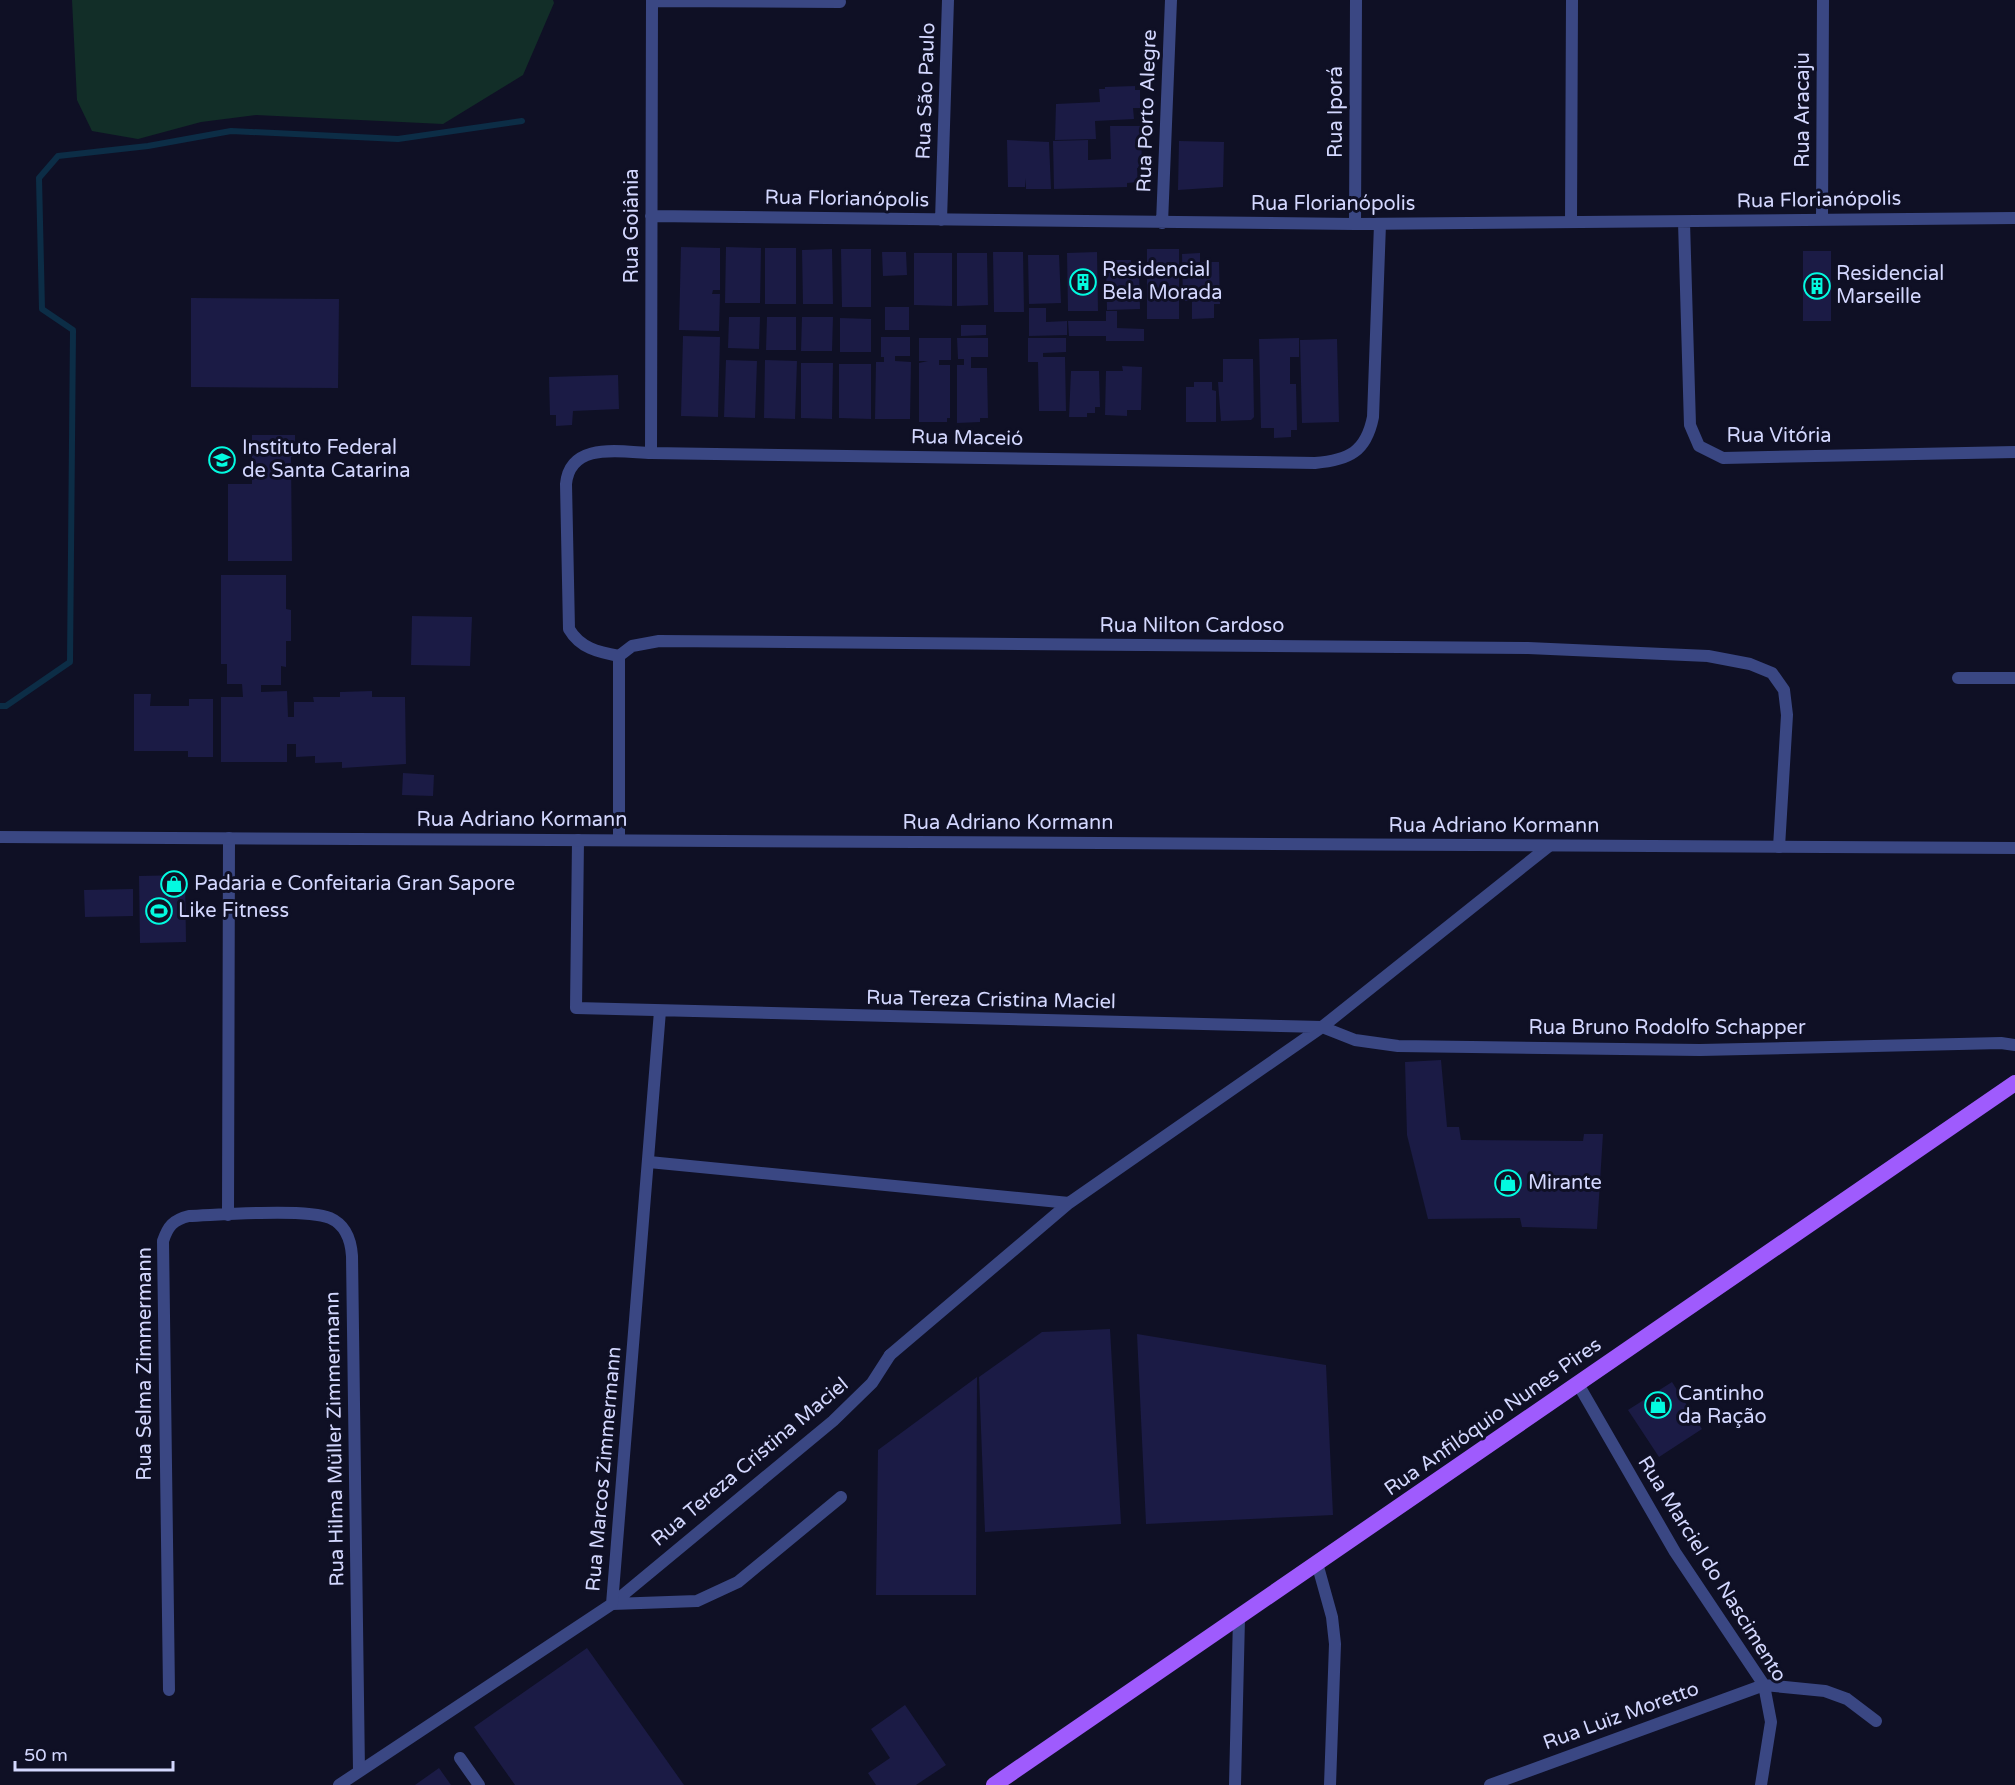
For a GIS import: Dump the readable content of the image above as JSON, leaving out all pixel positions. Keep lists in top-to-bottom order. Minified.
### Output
{"streets":{"main road":["Rua Anfilóquio Nunes Pires"],"street":["Rua São Paulo","Rua Aracaju","Rua Porto Alegre","Rua Iporá","Rua Florianópolis","Rua Goiânia","Rua Vitória","Rua Maceió","Rua Nilton Cardoso","Rua Adriano Kormann","Rua Tereza Cristina Maciel","Rua Bruno Rodolfo Schapper","Rua Selma Zimmermann","Rua Hilma Müller Zimmermann","Rua Marcos Zimmermann","Rua Marciel do Nascimento","Rua Luiz Moretto"]},"crossings":[["Rua São Paulo","Rua Florianópolis"],["Rua Aracaju","Rua Florianópolis"],["Rua Porto Alegre","Rua Florianópolis"],["Rua Iporá","Rua Florianópolis"],["Rua Florianópolis","Rua Goiânia"],["Rua Florianópolis","Rua Vitória"],["Rua Florianópolis","Rua Maceió"],["Rua Goiânia","Rua Maceió"],["Rua Maceió","Rua Nilton Cardoso"],["Rua Nilton Cardoso","Rua Adriano Kormann"],["Rua Adriano Kormann","Rua Tereza Cristina Maciel"],["Rua Tereza Cristina Maciel","Rua Bruno Rodolfo Schapper"],["Rua Tereza Cristina Maciel","Rua Marcos Zimmermann"],["Rua Selma Zimmermann","Rua Hilma Müller Zimmermann"],["Rua Anfilóquio Nunes Pires","Rua Marciel do Nascimento"],["Rua Hilma Müller Zimmermann","Rua Marcos Zimmermann"],["Rua Marciel do Nascimento","Rua Luiz Moretto"]],"places":{"building":["Residencial Bela Morada","Residencial Marseille"],"school or university":["Instituto Federal de Santa Catarina"],"shop":["Padaria e Confeitaria Gran Sapore","Mirante","Cantinho da Ração"],"sports":["Like Fitness"]},"scale_bar":"50 m"}
